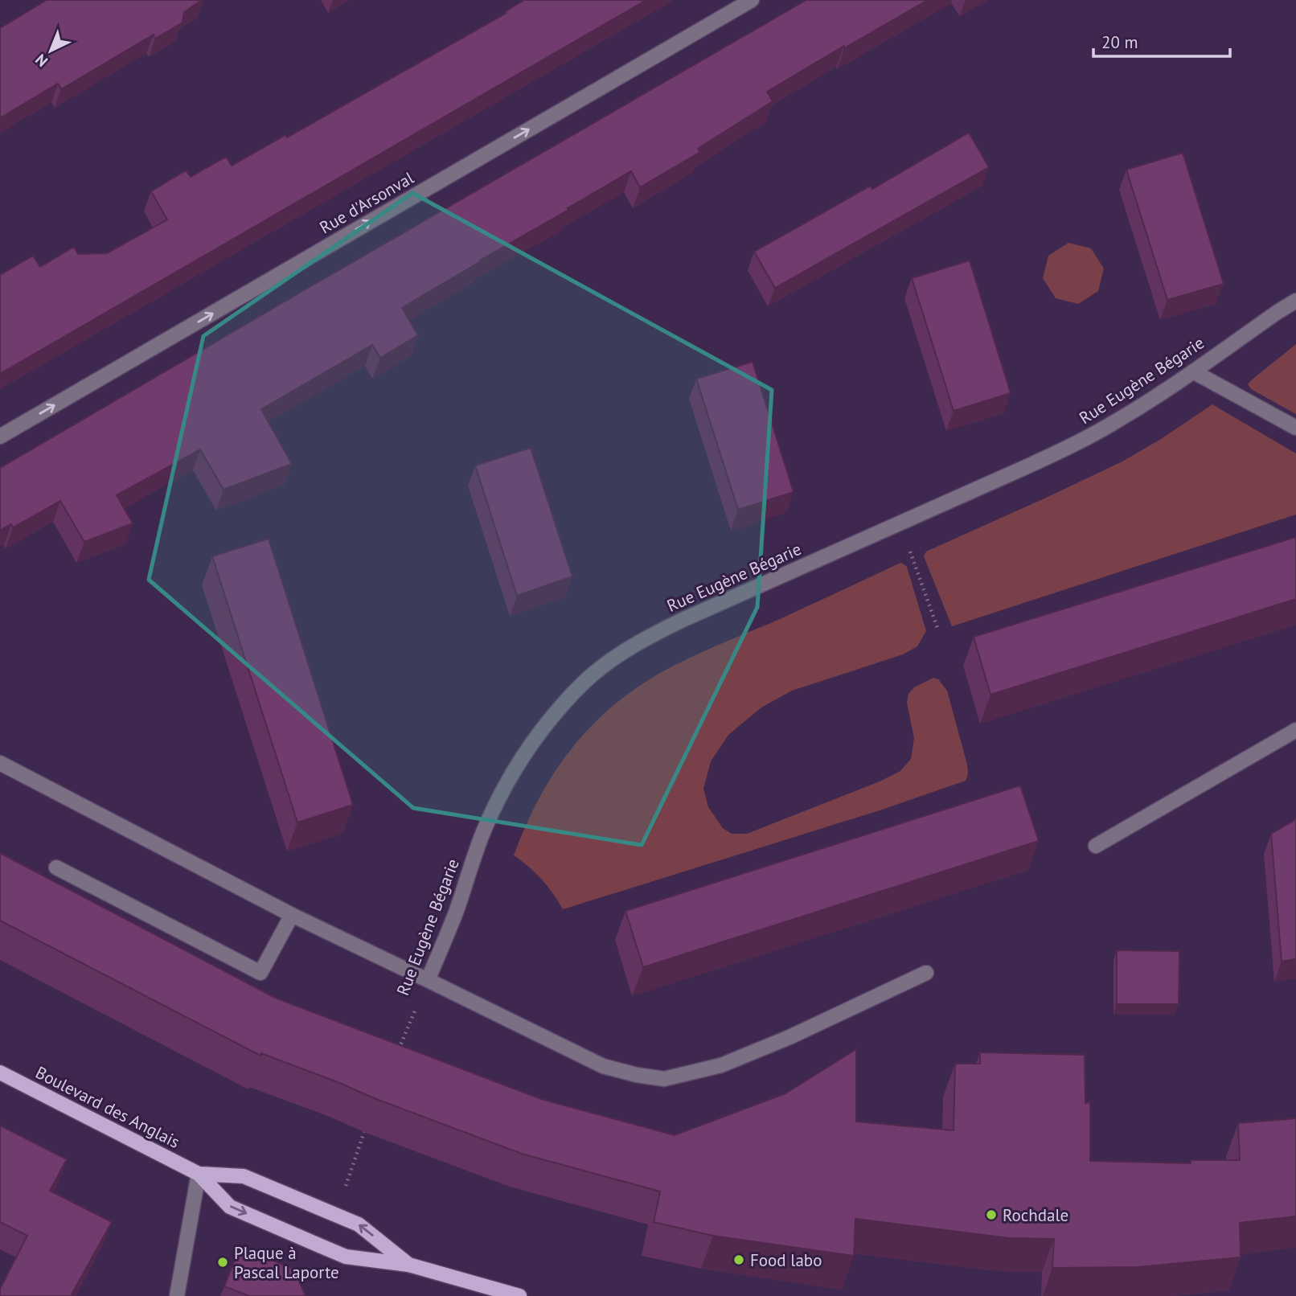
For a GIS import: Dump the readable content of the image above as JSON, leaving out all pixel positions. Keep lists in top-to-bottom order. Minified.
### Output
{"streets":{"main road":["Boulevard des Anglais"],"street":["Rue d'Arsonval","Rue Eugène Bégarie"]},"one_way":["Rue d'Arsonval"],"places":["Rochdale","Food labo","Plaque à Pascal Laporte"],"scale_bar":"20 m","north":"bottom left"}
